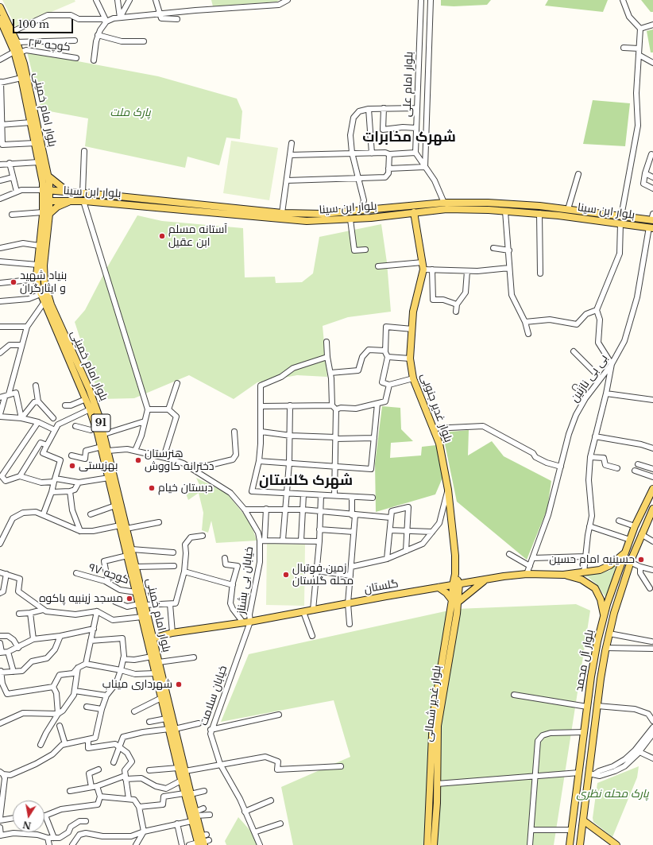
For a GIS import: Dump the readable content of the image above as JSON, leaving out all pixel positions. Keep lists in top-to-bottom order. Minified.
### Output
{"streets":{"main road":["بلوار امام خمینی","بلوار ابن سینا","بلوار غدیر جنوبی","91","گلستان","بلوار آل محمد","بلوار غدیر شمالی"],"street":["کوچه ۲۳","بلوار امام علی","بی بی نازنین","کوچه ۹۷","خیابان بی بشناز","خیابان سلامت"]},"crossings":[["کوچه ۲۳","بلوار امام خمینی"],["بلوار امام خمینی","بلوار ابن سینا"],["بلوار امام خمینی","کوچه ۹۷"],["بلوار امام خمینی","خیابان بی بشناز"],["بلوار امام خمینی","گلستان"],["بلوار ابن سینا","بی بی نازنین"],["بلوار ابن سینا","بلوار غدیر جنوبی"],["بی بی نازنین","گلستان"],["بلوار غدیر جنوبی","گلستان"],["بلوار غدیر جنوبی","بلوار غدیر شمالی"],["خیابان بی بشناز","گلستان"],["خیابان بی بشناز","خیابان سلامت"],["گلستان","بلوار آل محمد"],["گلستان","خیابان سلامت"],["گلستان","بلوار غدیر شمالی"]],"districts":["شهرک مخابرات","شهرک گلستان"],"parks":["پارک ملت","پارک محله نظری"],"places":["آستانه مسلم ابن عقیل","بنیاد شهید و ایثارگران","هنرستان دخترانه کاووش","بهزیستی","دبستان خیام","حسینیه امام حسین","زمین فوتبال محله گلستان","مسجد زینبیه پاکوه","شهرداری میناب"],"scale_bar":"100 m","north":"bottom"}
